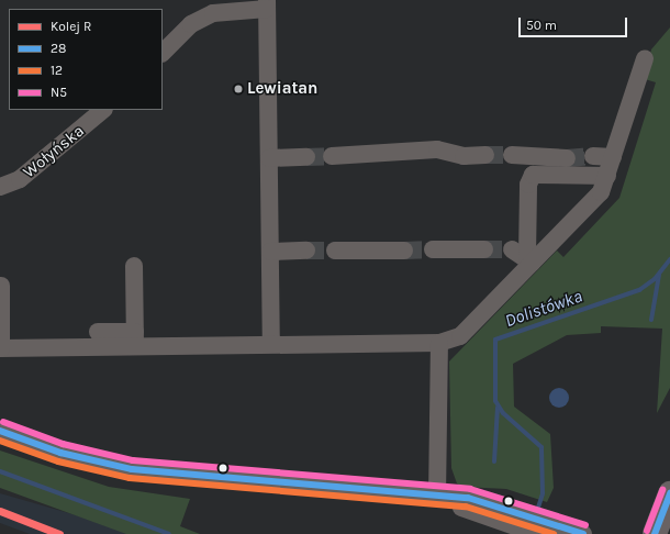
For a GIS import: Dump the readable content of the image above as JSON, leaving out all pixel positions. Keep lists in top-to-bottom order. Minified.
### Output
{"streets":{"street":["Wołyńska"]},"water":["Dolistówka"],"places":["Lewiatan"],"lines":["transit line N5","transit line 28","transit line 12","rail line R"],"legend":["Kolej R","28","12","N5"],"scale_bar":"50 m"}
